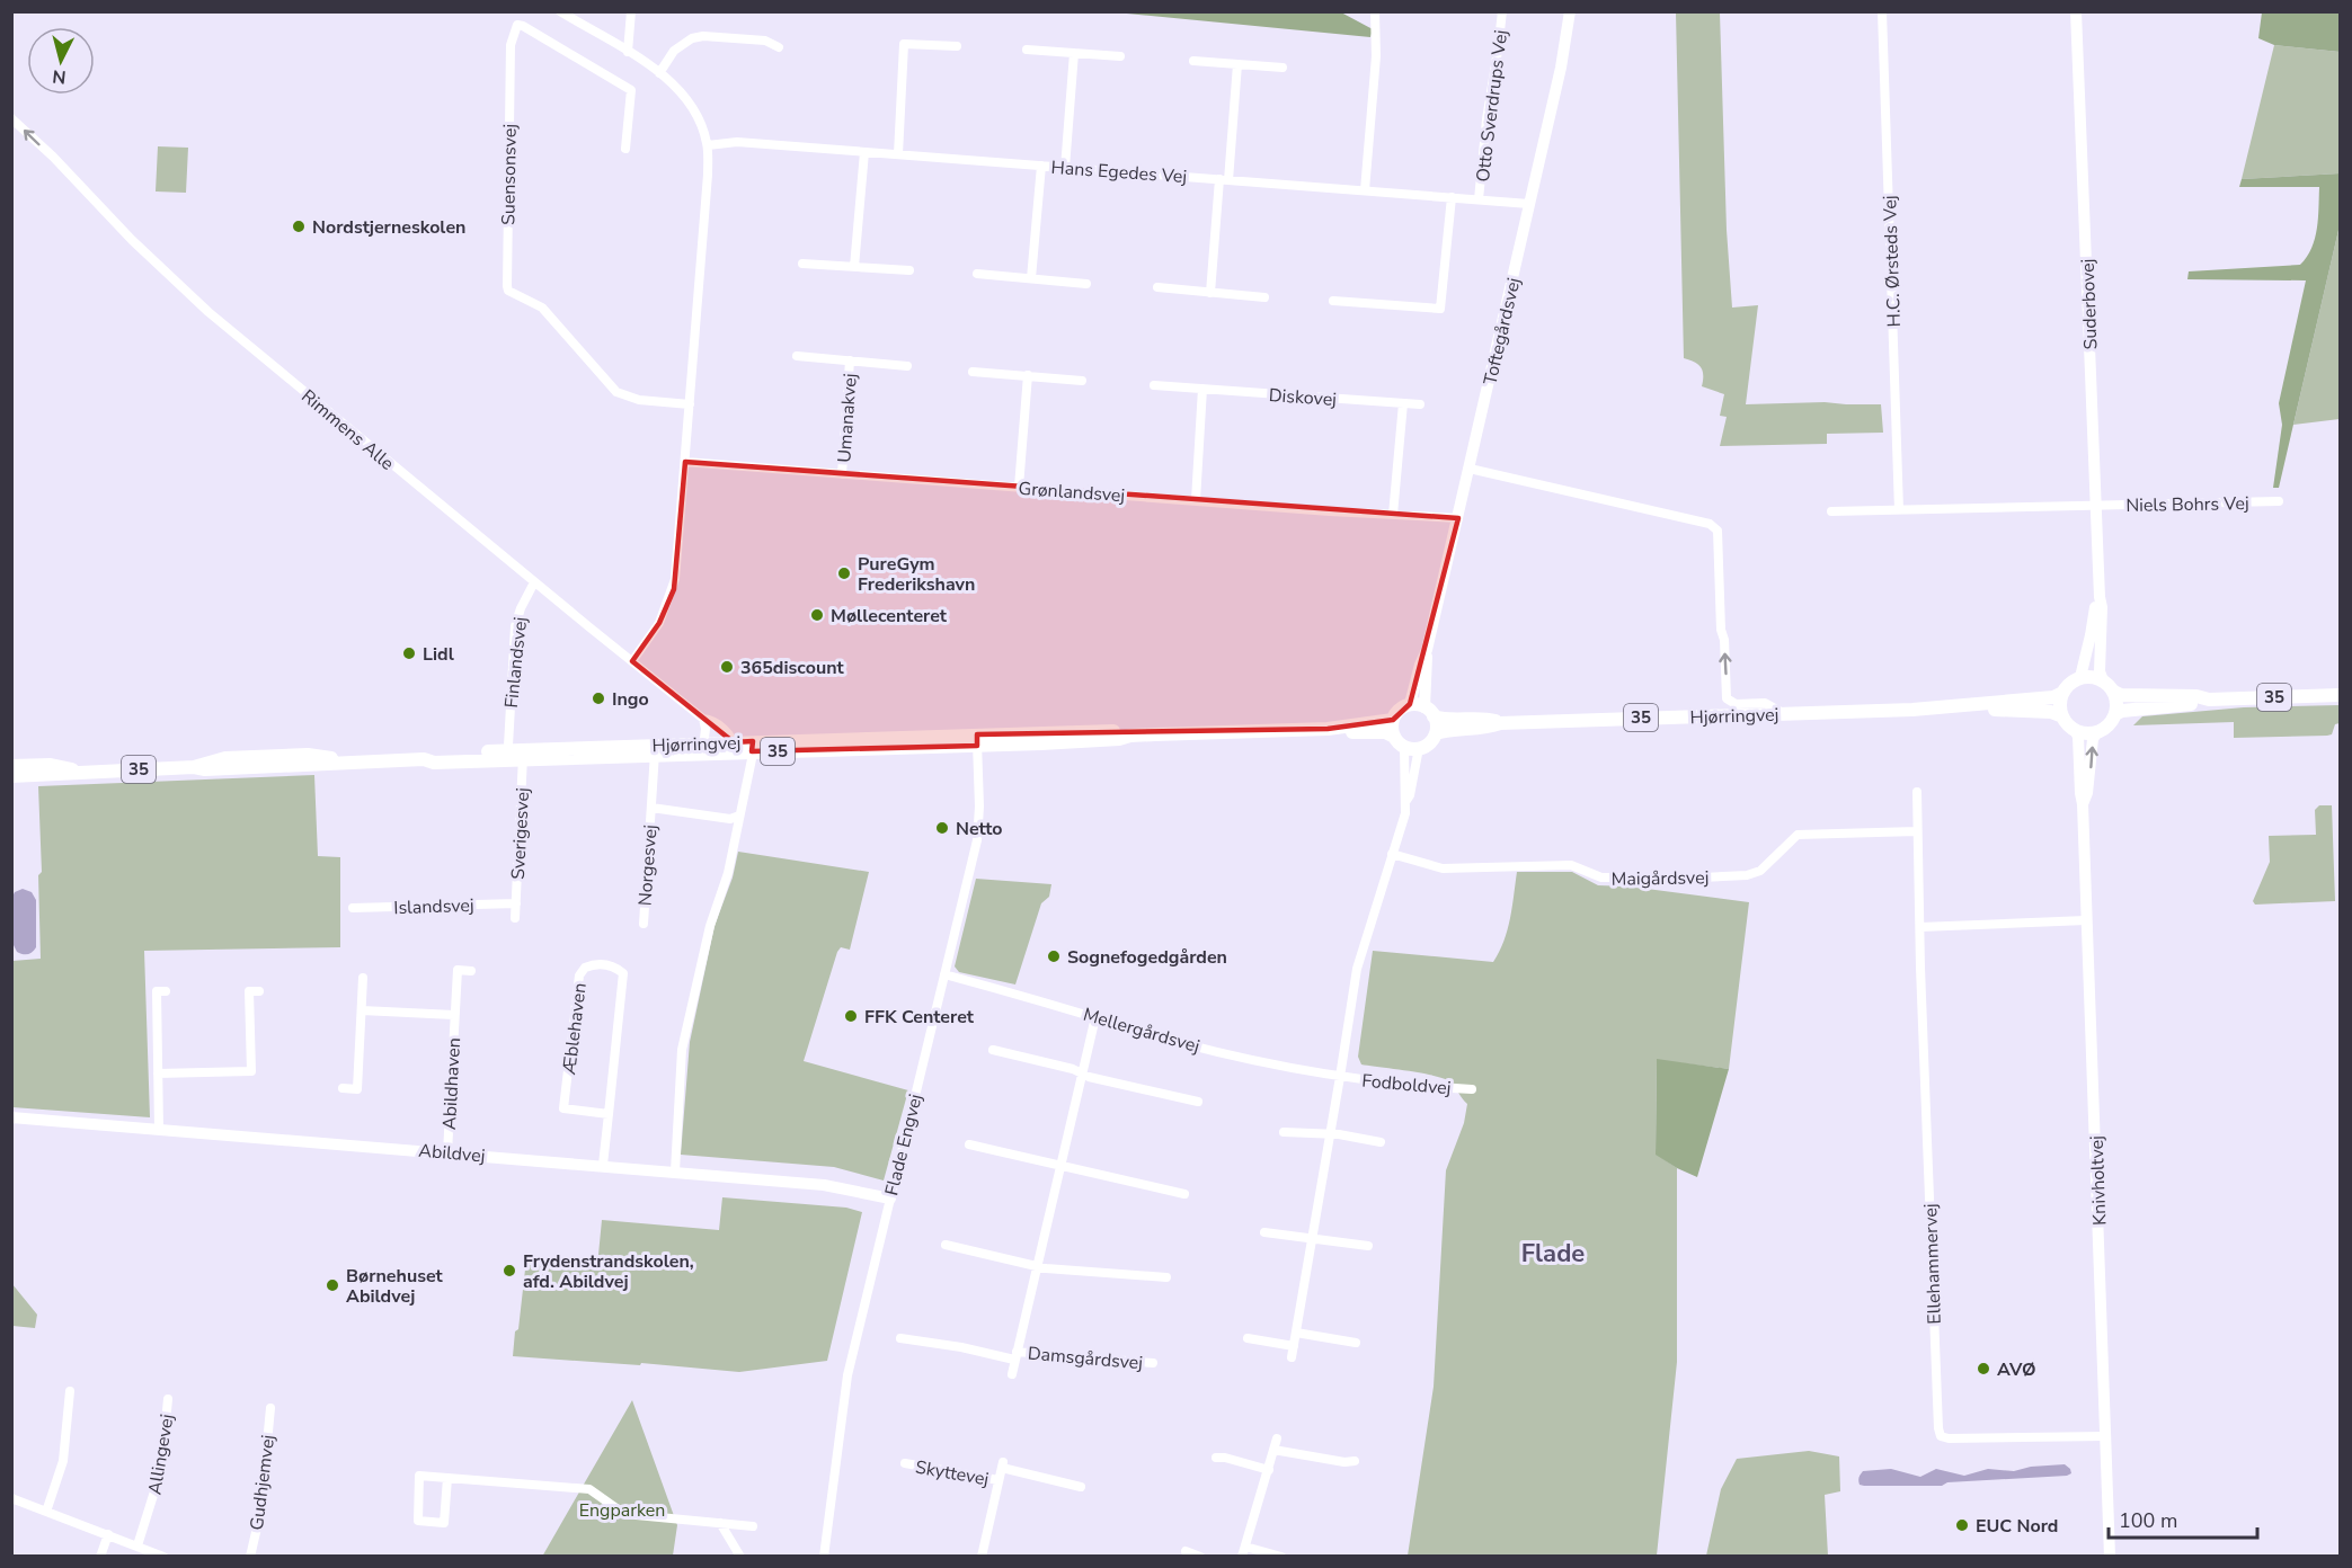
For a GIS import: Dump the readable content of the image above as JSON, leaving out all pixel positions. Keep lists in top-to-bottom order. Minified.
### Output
{"streets":{"main road":["35","Hjørringvej"],"street":["Otto Sverdrups Vej","Hans Egedes Vej","Suensonsvej","H.C. Ørsteds Vej","Suderbovej","Toftegårdsvej","Diskovej","Umanakvej","Rimmens Alle","Grønlandsvej","Niels Bohrs Vej","Finlandsvej","Sverigesvej","Norgesvej","Maigårdsvej","Islandsvej","Æblehaven","Mellergårdsvej","Abildhaven","Fodboldvej","Flade Engvej","Abildvej","Knivholtvej","Ellehammervej","Damsgårdsvej","Allingevej","Skyttevej","Gudhjemvej"]},"crossings":[["Otto Sverdrups Vej","Hans Egedes Vej"],["Hans Egedes Vej","Toftegårdsvej"],["Suderbovej","Niels Bohrs Vej"],["Suderbovej","35"],["Suderbovej","Hjørringvej"],["Suderbovej","Knivholtvej"],["Toftegårdsvej","Grønlandsvej"],["Toftegårdsvej","35"],["Toftegårdsvej","Hjørringvej"],["Umanakvej","Grønlandsvej"],["Rimmens Alle","Finlandsvej"],["Rimmens Alle","Hjørringvej"],["35","Hjørringvej"],["35","Knivholtvej"],["Hjørringvej","Sverigesvej"],["Hjørringvej","Norgesvej"],["Hjørringvej","Flade Engvej"],["Hjørringvej","Knivholtvej"],["Sverigesvej","Islandsvej"],["Maigårdsvej","Ellehammervej"],["Æblehaven","Abildvej"],["Mellergårdsvej","Fodboldvej"],["Mellergårdsvej","Flade Engvej"],["Mellergårdsvej","Damsgårdsvej"],["Abildhaven","Abildvej"],["Flade Engvej","Abildvej"],["Knivholtvej","Ellehammervej"]],"one_way":["Rimmens Alle"],"districts":["Flade"],"parks":["Engparken"],"places":["Nordstjerneskolen","PureGym Frederikshavn","Møllecenteret","Lidl","365discount","Ingo","Netto","Sognefogedgården","FFK Centeret","Frydenstrandskolen, afd. Abildvej","Børnehuset Abildvej","AVØ","EUC Nord"],"scale_bar":"100 m","north":"bottom"}
